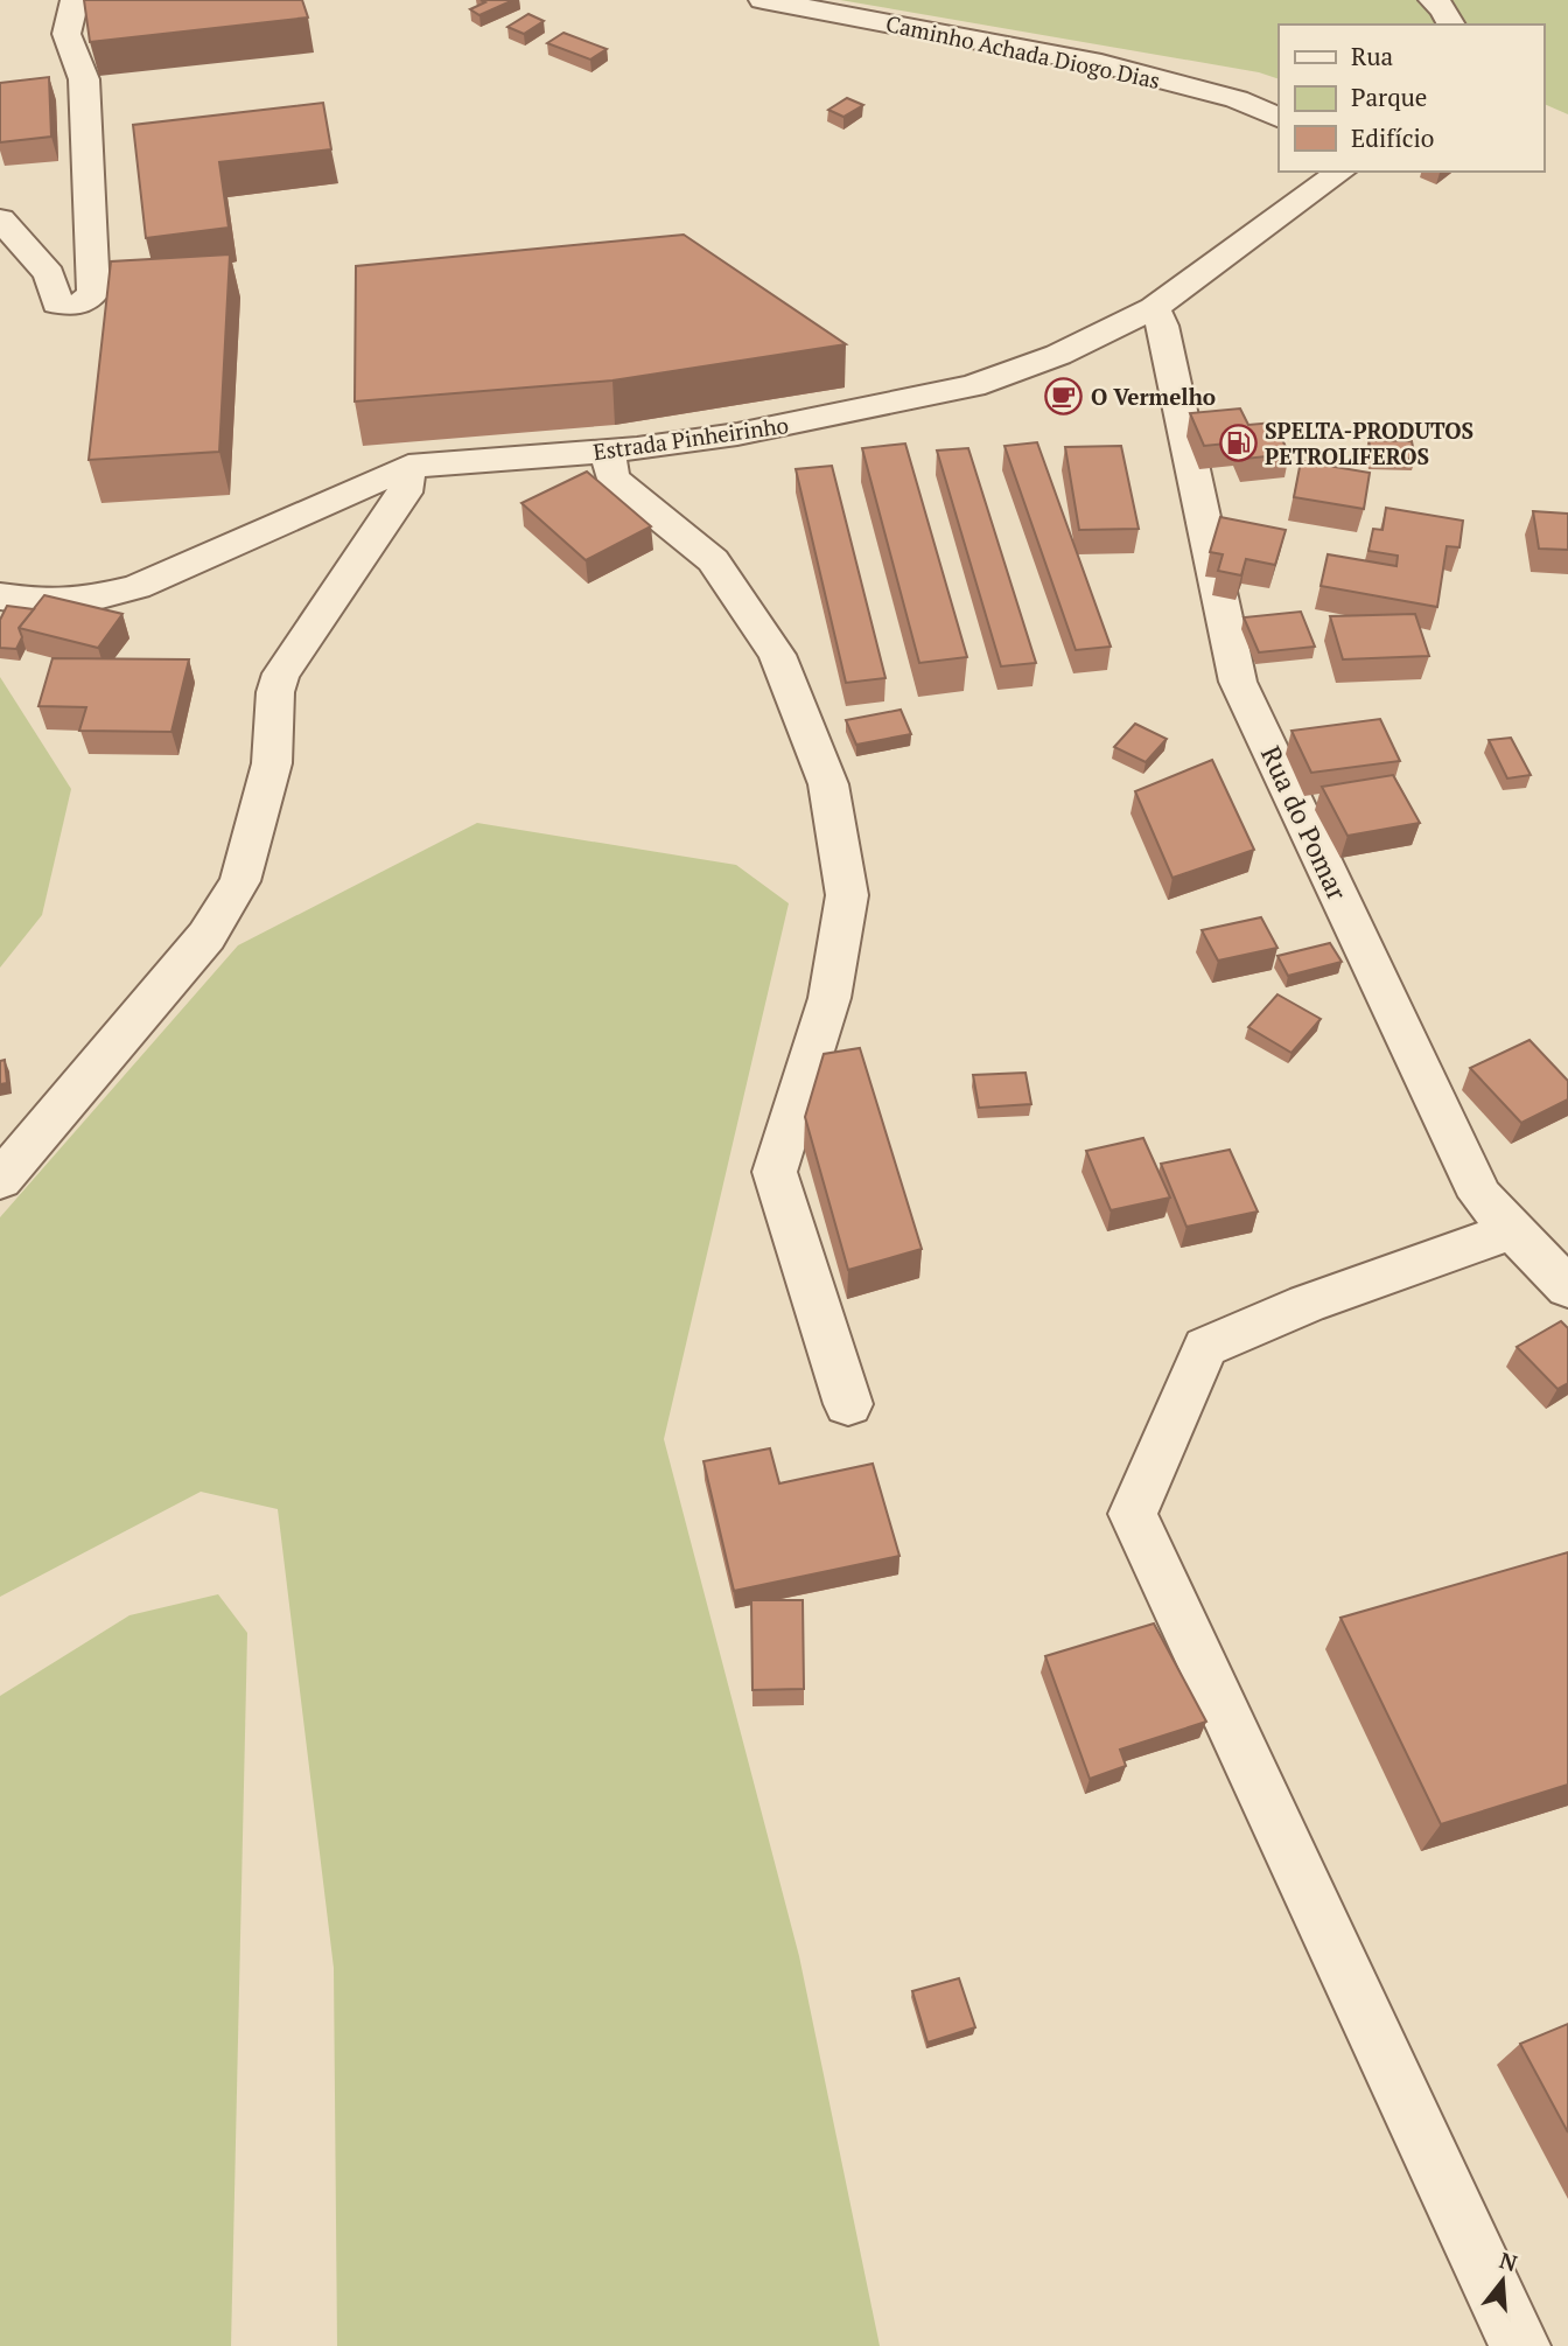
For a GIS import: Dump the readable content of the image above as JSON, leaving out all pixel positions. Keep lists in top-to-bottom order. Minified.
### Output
{"streets":{"street":["Caminho Achada Diogo Dias","Estrada Pinheirinho","Rua do Pomar"]},"crossings":[["Estrada Pinheirinho","Rua do Pomar"]],"places":{"cafe":["O Vermelho"],"fuel station":["SPELTA-PRODUTOS PETROLIFEROS"]},"legend":["Rua","Parque","Edifício"],"north":"top"}
